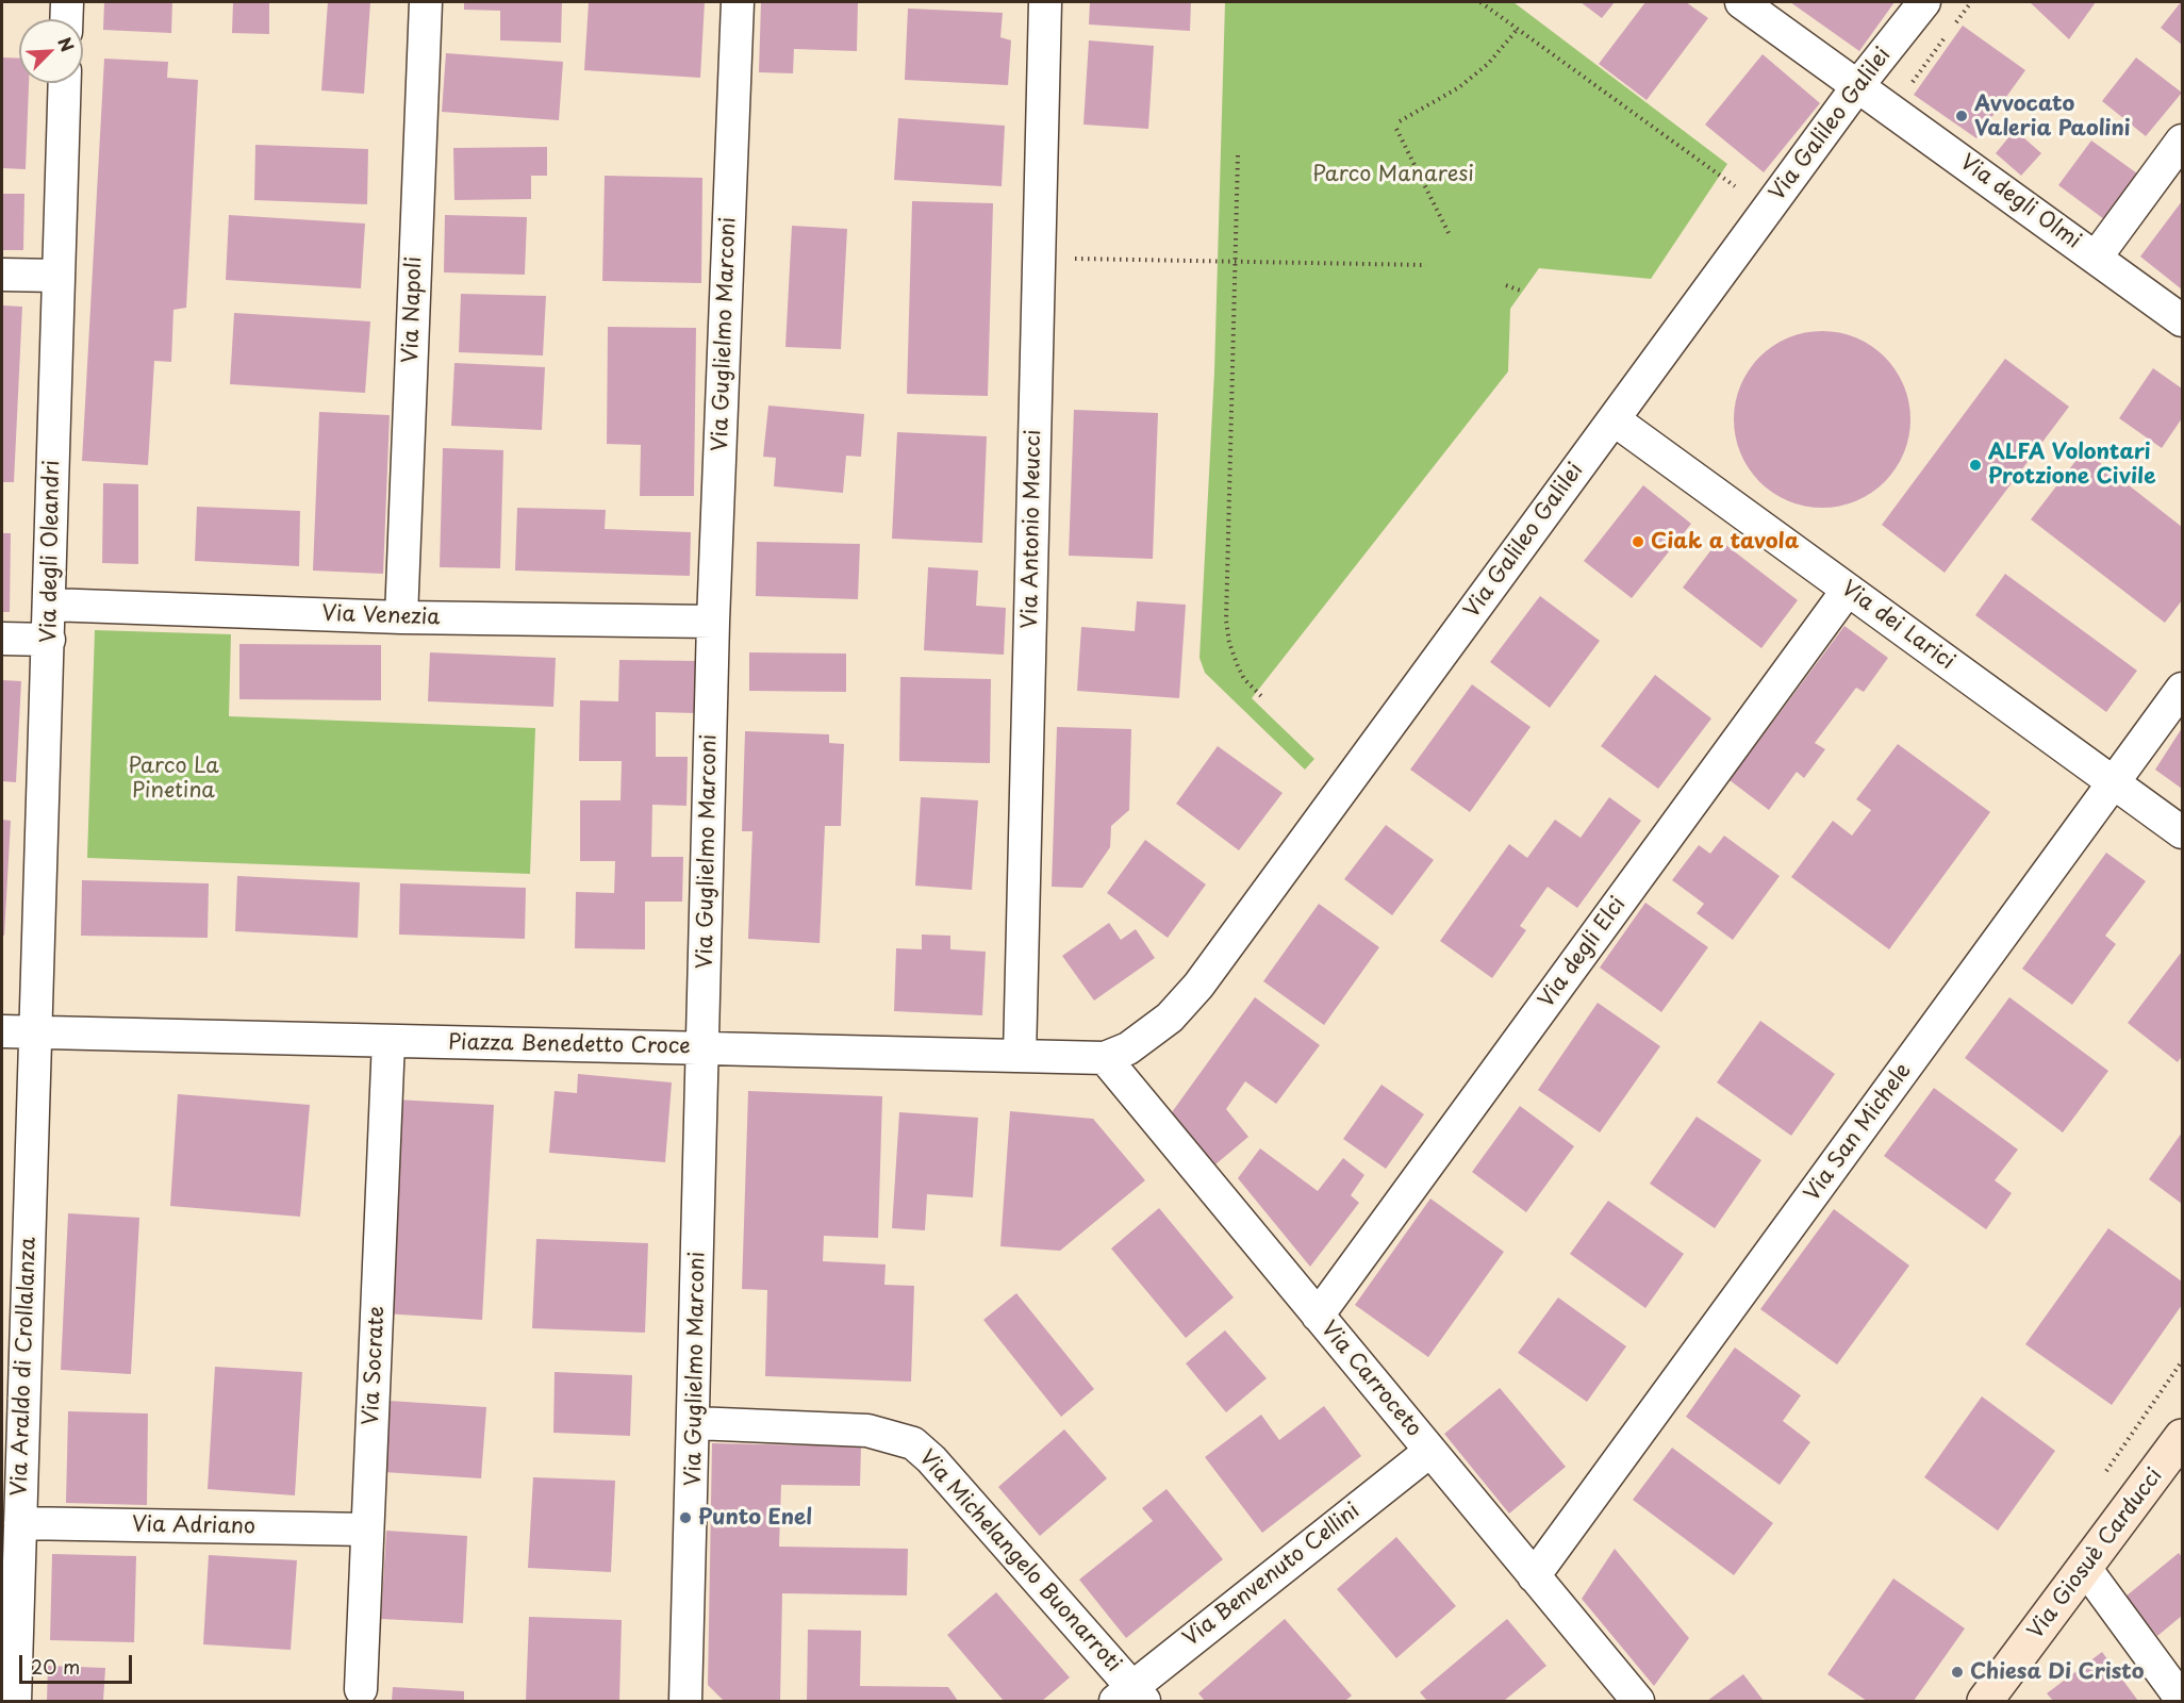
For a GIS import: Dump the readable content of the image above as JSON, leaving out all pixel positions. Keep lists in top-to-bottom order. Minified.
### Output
{"streets":{"street":["Via Galileo Galilei","Via degli Olmi","Via Napoli","Via Guglielmo Marconi","Via Antonio Meucci","Via degli Oleandri","Via Venezia","Via dei Larici","Via degli Elci","Piazza Benedetto Croce","Via San Michele","Via Socrate","Via Araldo di Crollalanza","Via Carroceto","Via Adriano","Via Giosuè Carducci","Via Michelangelo Buonarroti","Via Benvenuto Cellini"]},"crossings":[["Via Galileo Galilei","Via degli Olmi"],["Via Galileo Galilei","Via dei Larici"],["Via Galileo Galilei","Piazza Benedetto Croce"],["Via Galileo Galilei","Via Carroceto"],["Via Napoli","Via Venezia"],["Via Guglielmo Marconi","Via Venezia"],["Via Guglielmo Marconi","Piazza Benedetto Croce"],["Via Guglielmo Marconi","Via Michelangelo Buonarroti"],["Via Antonio Meucci","Piazza Benedetto Croce"],["Via degli Oleandri","Via Venezia"],["Via degli Oleandri","Piazza Benedetto Croce"],["Via degli Oleandri","Via Araldo di Crollalanza"],["Via dei Larici","Via degli Elci"],["Via dei Larici","Via San Michele"],["Via degli Elci","Via Carroceto"],["Piazza Benedetto Croce","Via Socrate"],["Piazza Benedetto Croce","Via Araldo di Crollalanza"],["Piazza Benedetto Croce","Via Carroceto"],["Via San Michele","Via Carroceto"],["Via Socrate","Via Adriano"],["Via Araldo di Crollalanza","Via Adriano"],["Via Carroceto","Via Benvenuto Cellini"],["Via Michelangelo Buonarroti","Via Benvenuto Cellini"]],"parks":["Parco Manaresi","Parco La Pinetina"],"places":["Avvocato Valeria Paolini","ALFA Volontari Protzione Civile","Ciak a tavola","Punto Enel","Chiesa Di Cristo"],"scale_bar":"20 m","north":"top right"}
